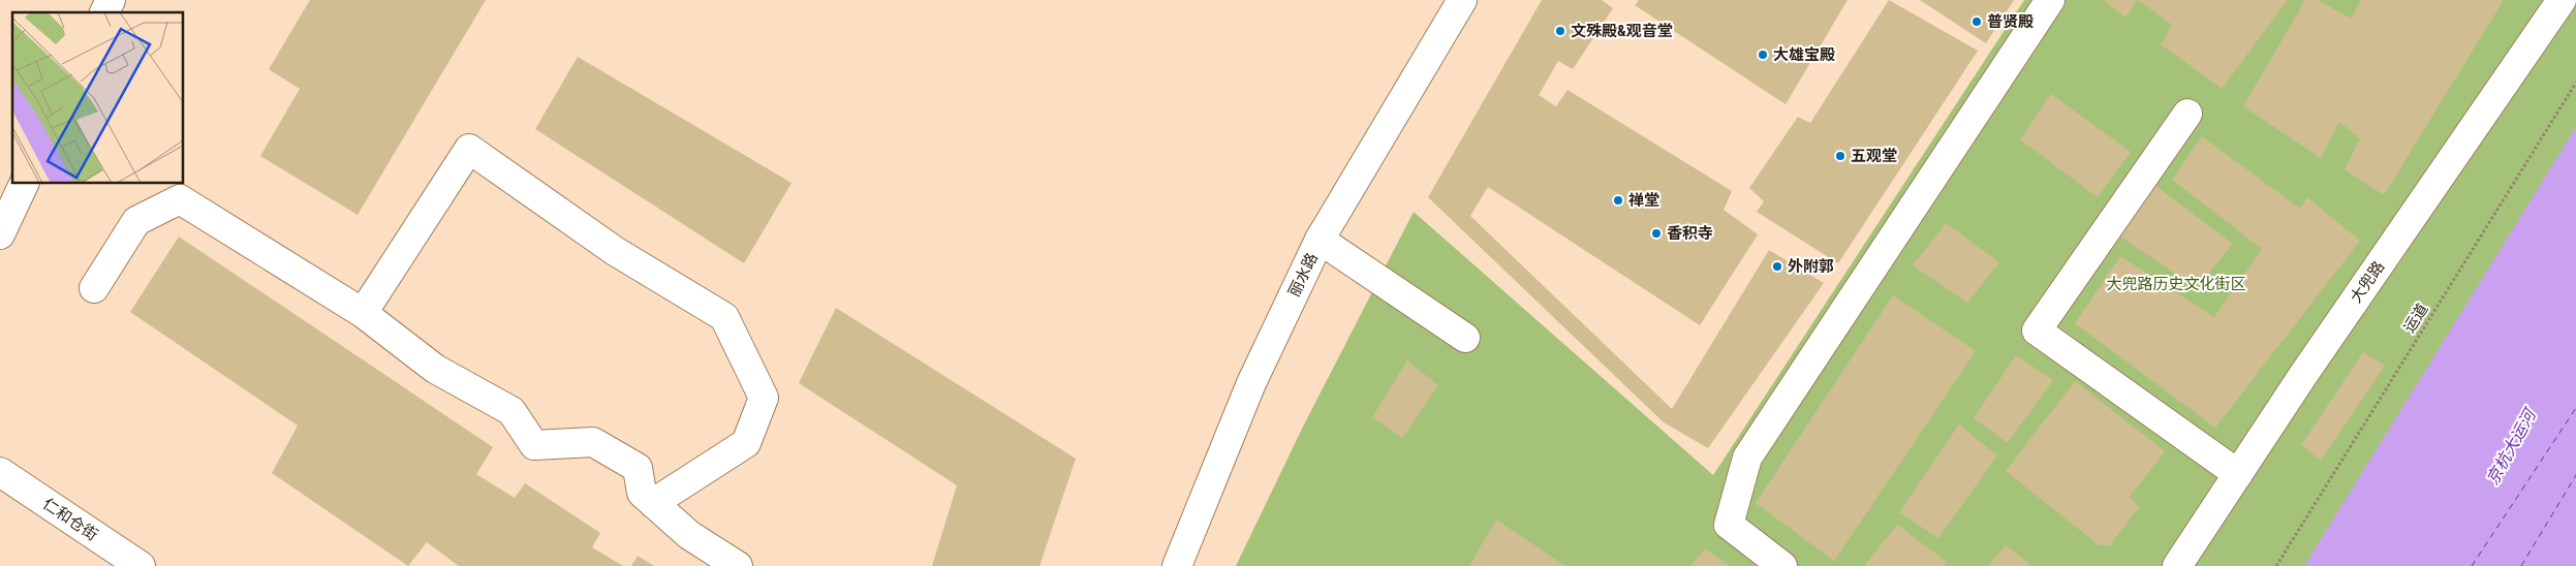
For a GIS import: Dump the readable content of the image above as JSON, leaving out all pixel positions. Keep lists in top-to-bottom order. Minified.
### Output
{"streets":{"street":["丽水路","大兜路","仁和仓街"],"path":["运道"]},"water":["京杭大运河"],"parks":["大兜路历史文化街区"],"places":["普贤殿","文殊殿&观音堂","大雄宝殿","五观堂","禅堂","香积寺","外附郭"]}
